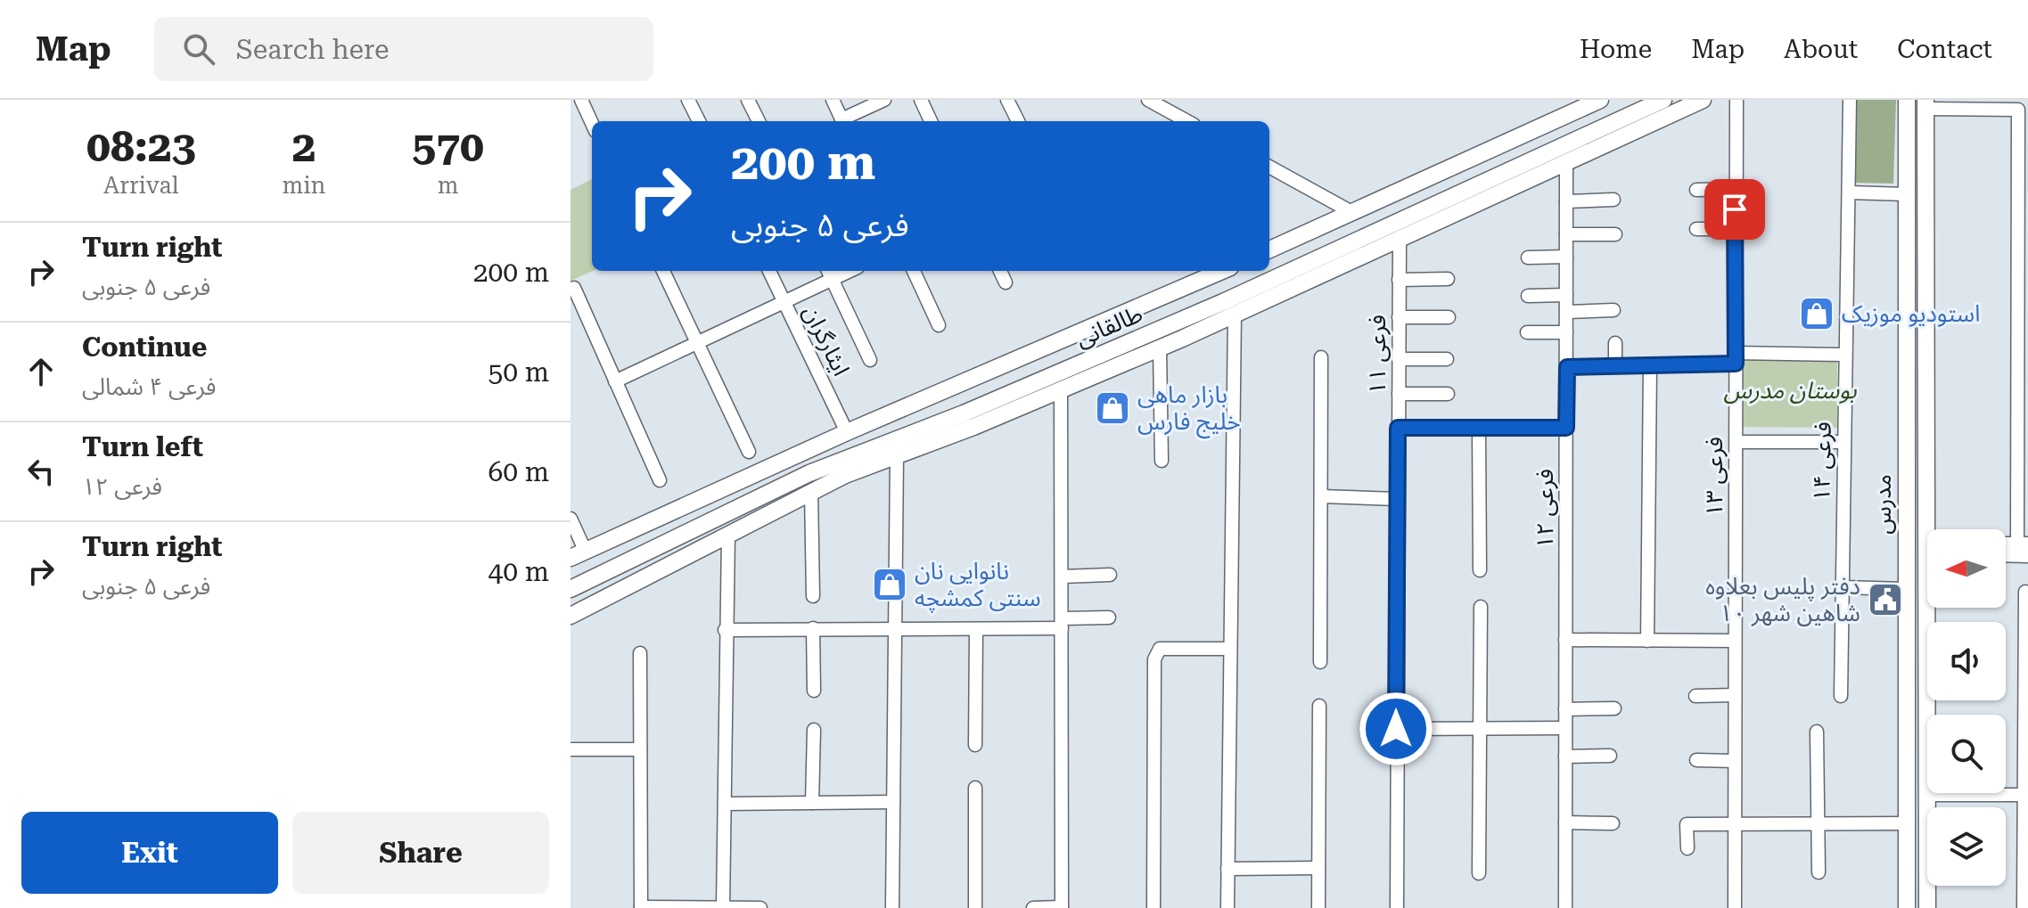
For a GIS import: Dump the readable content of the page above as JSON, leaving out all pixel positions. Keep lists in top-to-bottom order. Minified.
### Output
{"streets":{"main road":["طالقانی","مدرس"],"street":["ایثارگران","فرعی ۱۱","فرعی ۱۴","فرعی ۱۳","فرعی ۱۲"]},"crossings":[["طالقانی","ایثارگران"]],"parks":["بوستان مدرس"],"places":{"shop":["استودیو موزیک","بازار ماهی خلیج فارس","نانوایی نان سنتی کمشچه"],"public building":["دفتر پلیس بعلاوه ۱۰ شاهین شهر"]},"north":"left","page":{"header":"Map","search":"Search here","nav":["Home","Map","About","Contact"],"eta":["08:23","Arrival","2","min","570","m"],"turn":["200 m","فرعی ۵ جنوبی"],"list":[{"name":"Turn right","note":"فرعی ۵ جنوبی","value":"200 m"},{"name":"Continue","note":"فرعی ۴ شمالی","value":"50 m"},{"name":"Turn left","note":"فرعی ۱۲","value":"60 m"},{"name":"Turn right","note":"فرعی ۵ جنوبی","value":"40 m"}],"buttons":["Exit","Share"]}}
